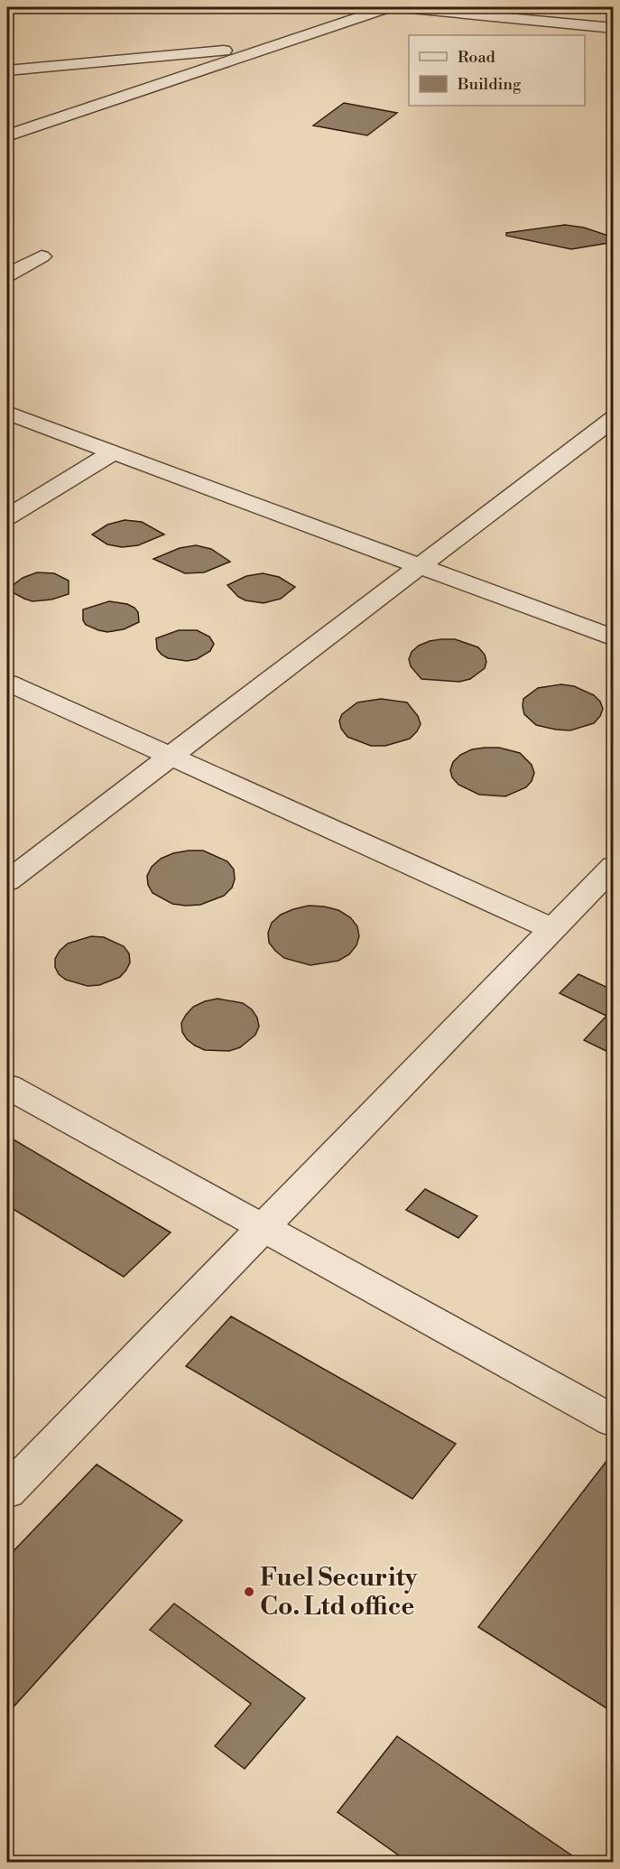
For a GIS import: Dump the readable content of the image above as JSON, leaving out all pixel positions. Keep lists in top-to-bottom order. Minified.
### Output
{"places":["Fuel Security Co. Ltd office"],"legend":["Road","Building"]}
